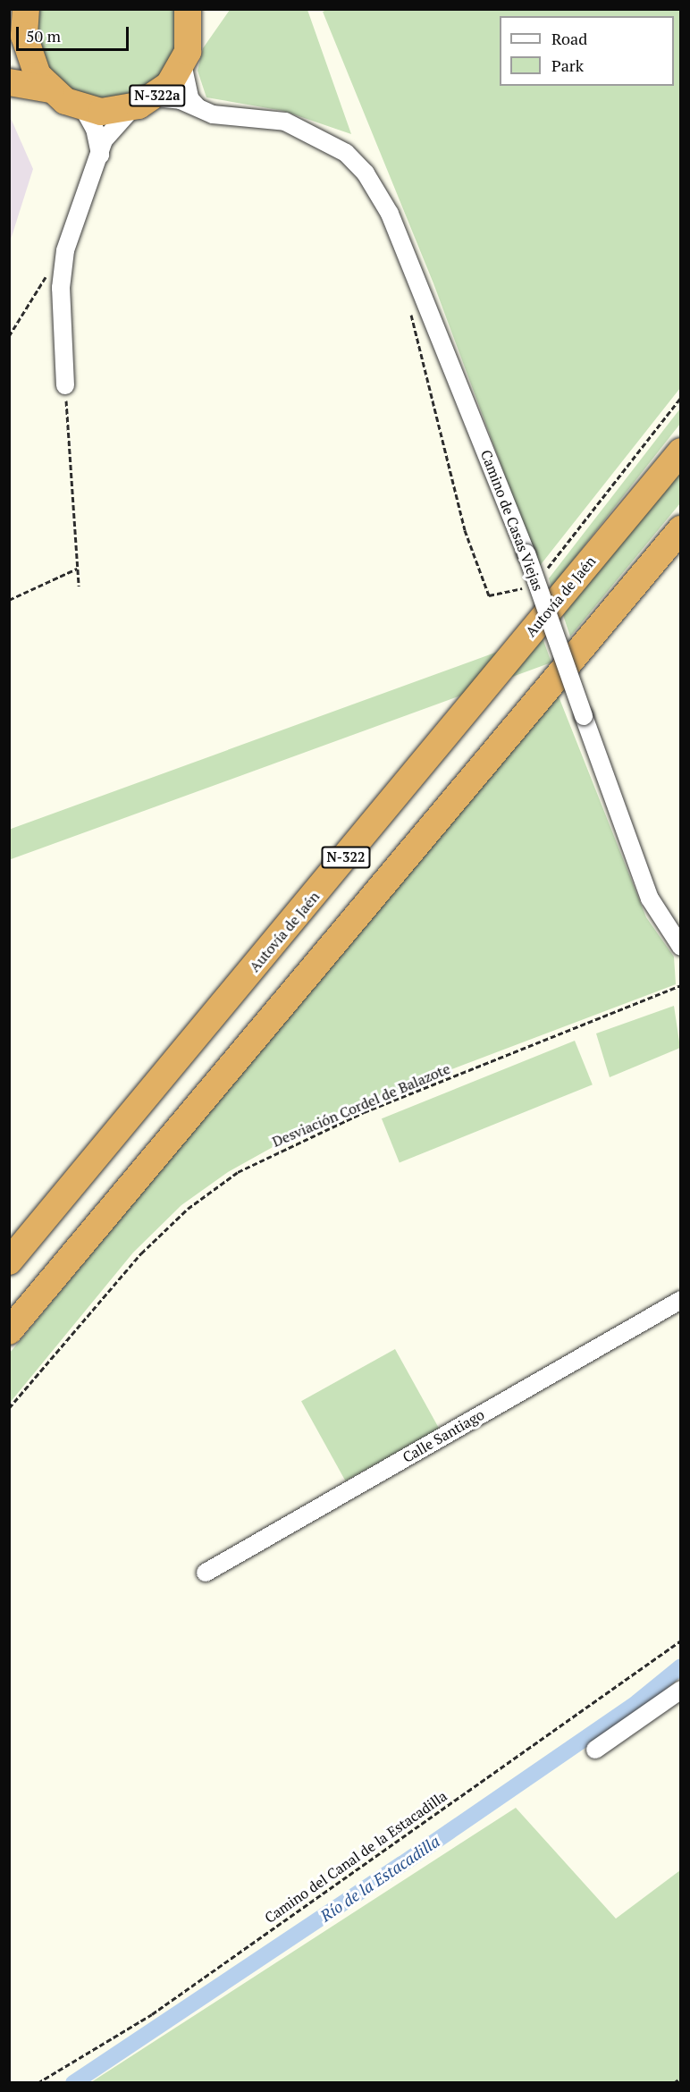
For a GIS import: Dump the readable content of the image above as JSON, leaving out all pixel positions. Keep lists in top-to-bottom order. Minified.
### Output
{"streets":{"highway":["N-322a","Autovía de Jaén","N-322"],"street":["Camino de Casas Viejas","Calle Santiago"],"path":["Desviación Cordel de Balazote","Camino del Canal de la Estacadilla"]},"crossings":[["N-322a","Camino de Casas Viejas"]],"water":["Río de la Estacadilla"],"legend":["Road","Park"],"scale_bar":"50 m"}
